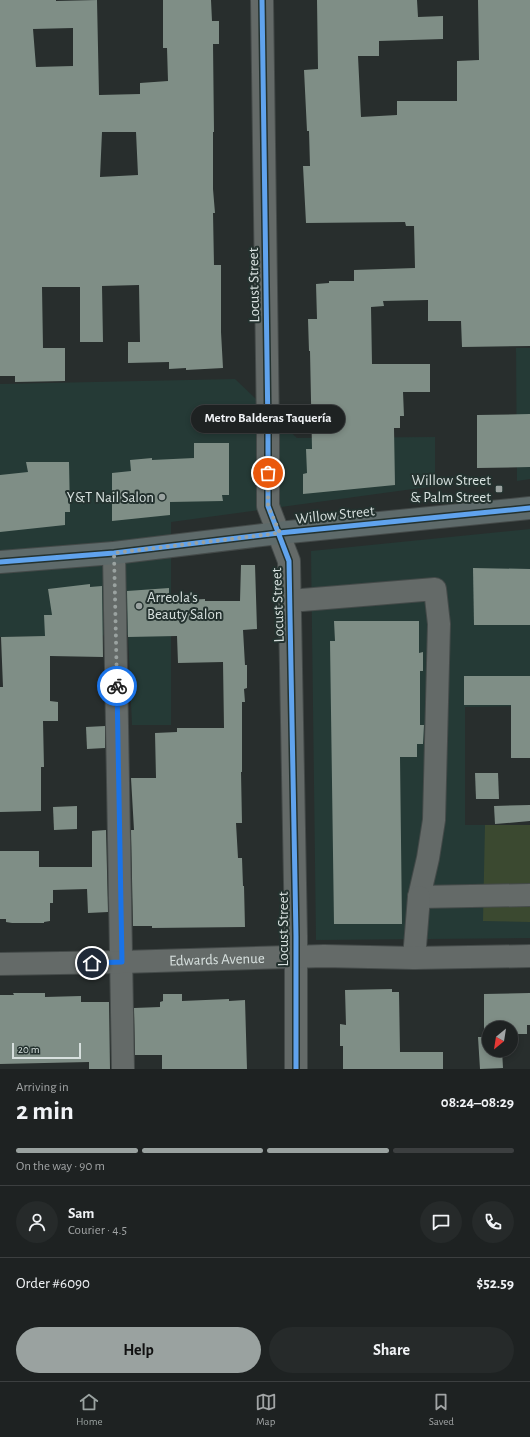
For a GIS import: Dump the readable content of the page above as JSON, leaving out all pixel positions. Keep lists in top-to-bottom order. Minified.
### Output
{"streets":{"main road":["Willow Street"],"street":["Locust Street","Edwards Avenue"]},"crossings":[["Locust Street","Willow Street"],["Locust Street","Edwards Avenue"]],"places":{"other":["Metro Balderas Taquería","Y&T Nail Salon","Arreola's Beauty Salon"],"transit":["Willow Street & Palm Street"]},"scale_bar":"20 m","north":"bottom left","page":{"bubble":"Metro Balderas Taquería","scale":"20 m","heading":["2 min","Arriving in","08:24–08:29"],"panel":["Sam","Courier · 4.5","Order #6090","$52.59"],"bar":"On the way · 90 m","buttons":["Help","Share"],"tabs":["Home","Map","Saved"]}}
